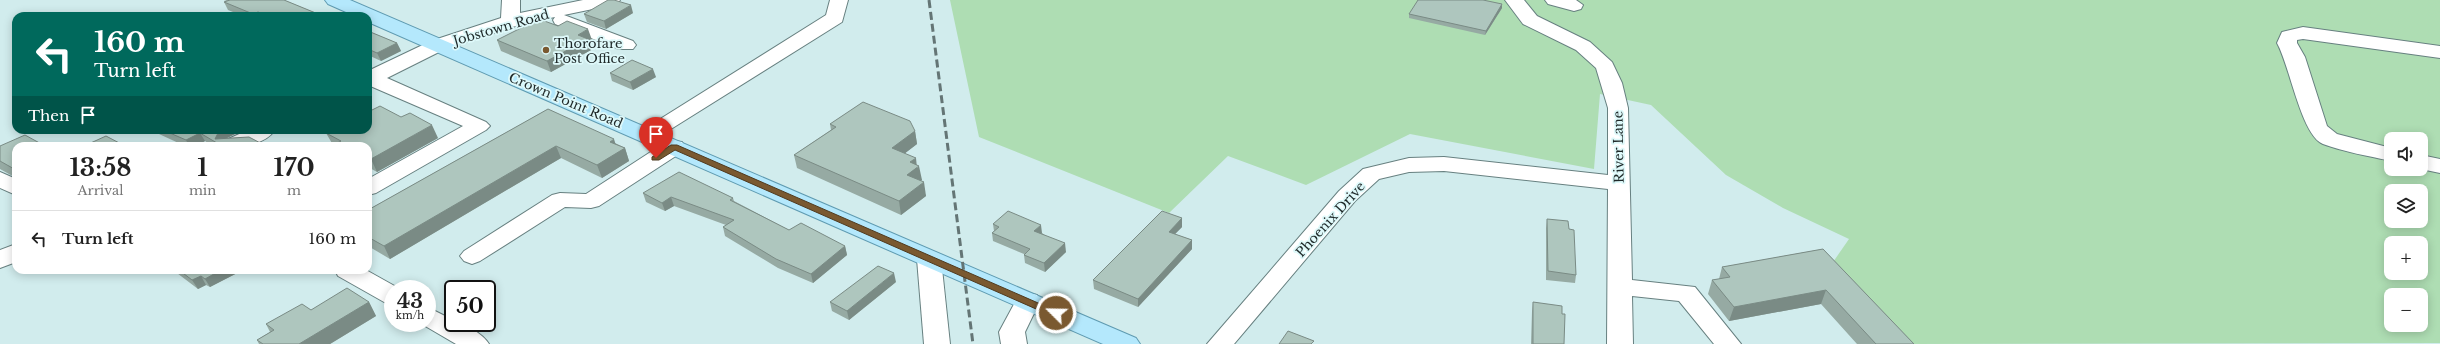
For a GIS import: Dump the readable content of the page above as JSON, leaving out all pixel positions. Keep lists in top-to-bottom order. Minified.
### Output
{"streets":{"main road":["Crown Point Road"],"street":["Jobstown Road","River Lane","Phoenix Drive"]},"crossings":[["Jobstown Road","Crown Point Road"],["River Lane","Phoenix Drive"]],"places":["Thorofare Post Office"],"page":{"turn":["160 m","Turn left"],"then":"Then","map_buttons":["+","−"],"eta":["13:58","Arrival","1","min","170","m"],"list":[{"name":"Turn left","value":"160 m"}],"speed":"43 km/h","limit":"50"}}
